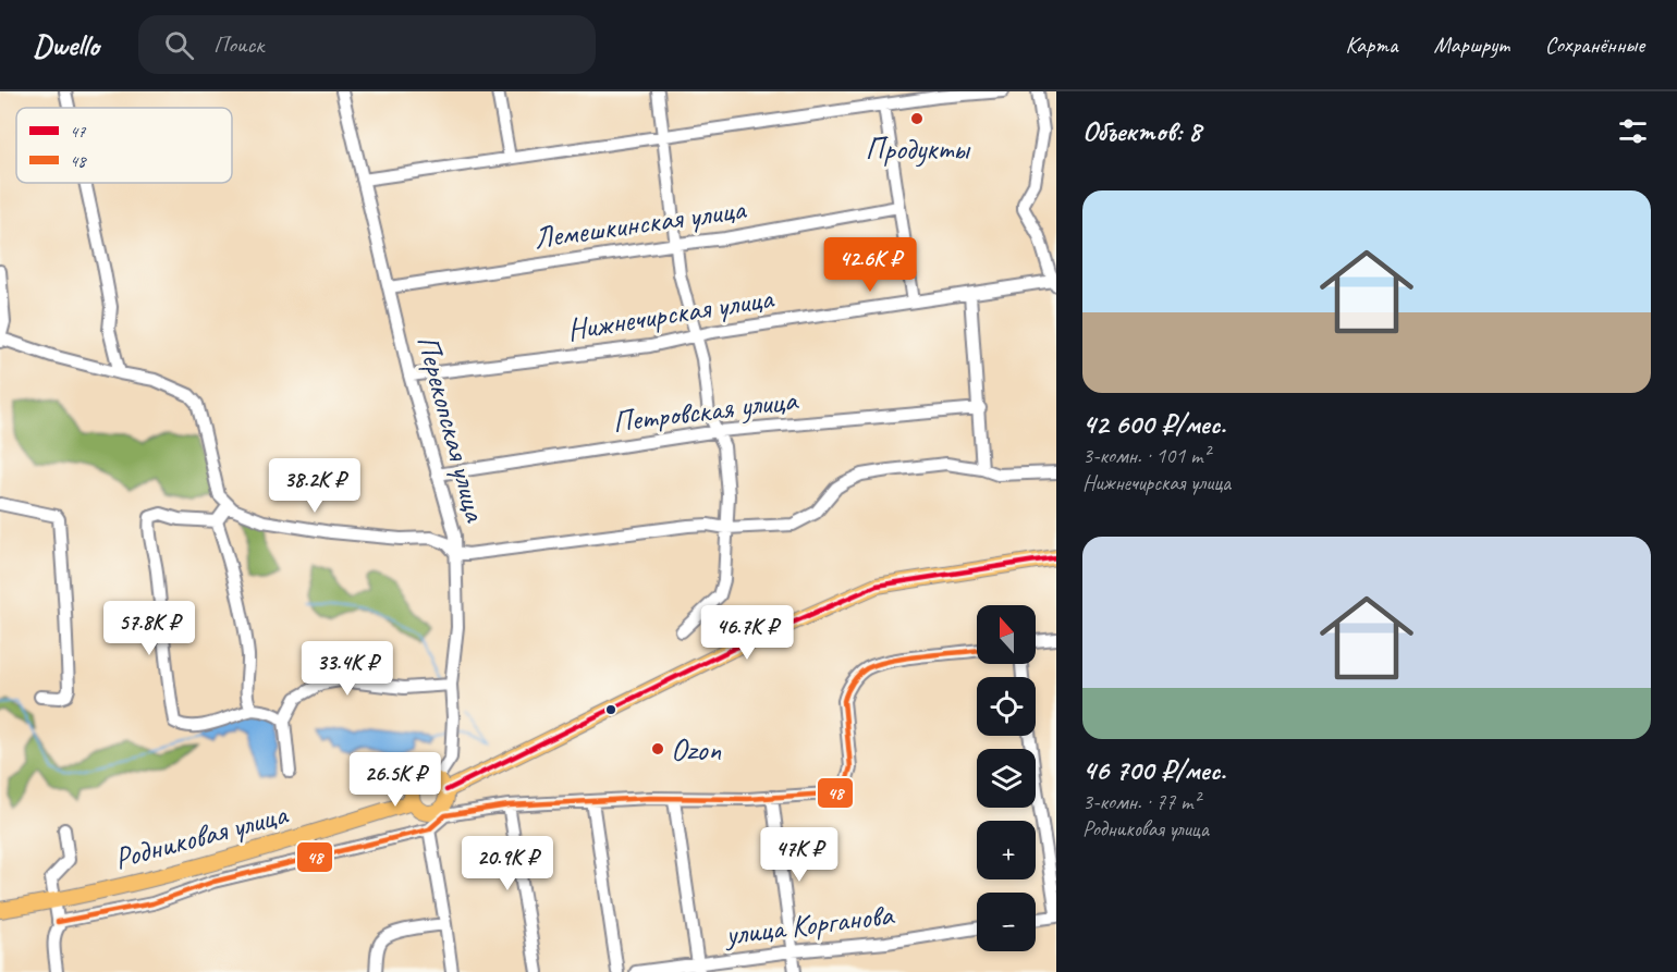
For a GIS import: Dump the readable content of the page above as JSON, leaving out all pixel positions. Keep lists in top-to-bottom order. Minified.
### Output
{"streets":{"main road":["Родниковая улица"],"street":["Лемешкинская улица","Нижнечирская улица","Петровская улица","Перекопская улица","улица Корганова"]},"crossings":[["Лемешкинская улица","Перекопская улица"],["Нижнечирская улица","Перекопская улица"],["Петровская улица","Перекопская улица"],["Перекопская улица","Родниковая улица"]],"places":["Продукты","Ozon"],"lines":["transit line 47","transit line 48"],"legend":["47","48"],"north":"top","page":{"header":"Dwello","search":"Поиск","nav":["Карта","Маршрут","Сохранённые"],"heading":"Объектов: 8","list":[{"name":"42 600 ₽/мес.","note":"3-комн. · 101 m² · Нижнечирская улица"},{"name":"46 700 ₽/мес.","note":"3-комн. · 77 m² · Родниковая улица"}],"price":["42.6K ₽","38.2K ₽","57.8K ₽","46.7K ₽","33.4K ₽","26.5K ₽","47K ₽","20.9K ₽"],"map_buttons":["+","−"]}}
